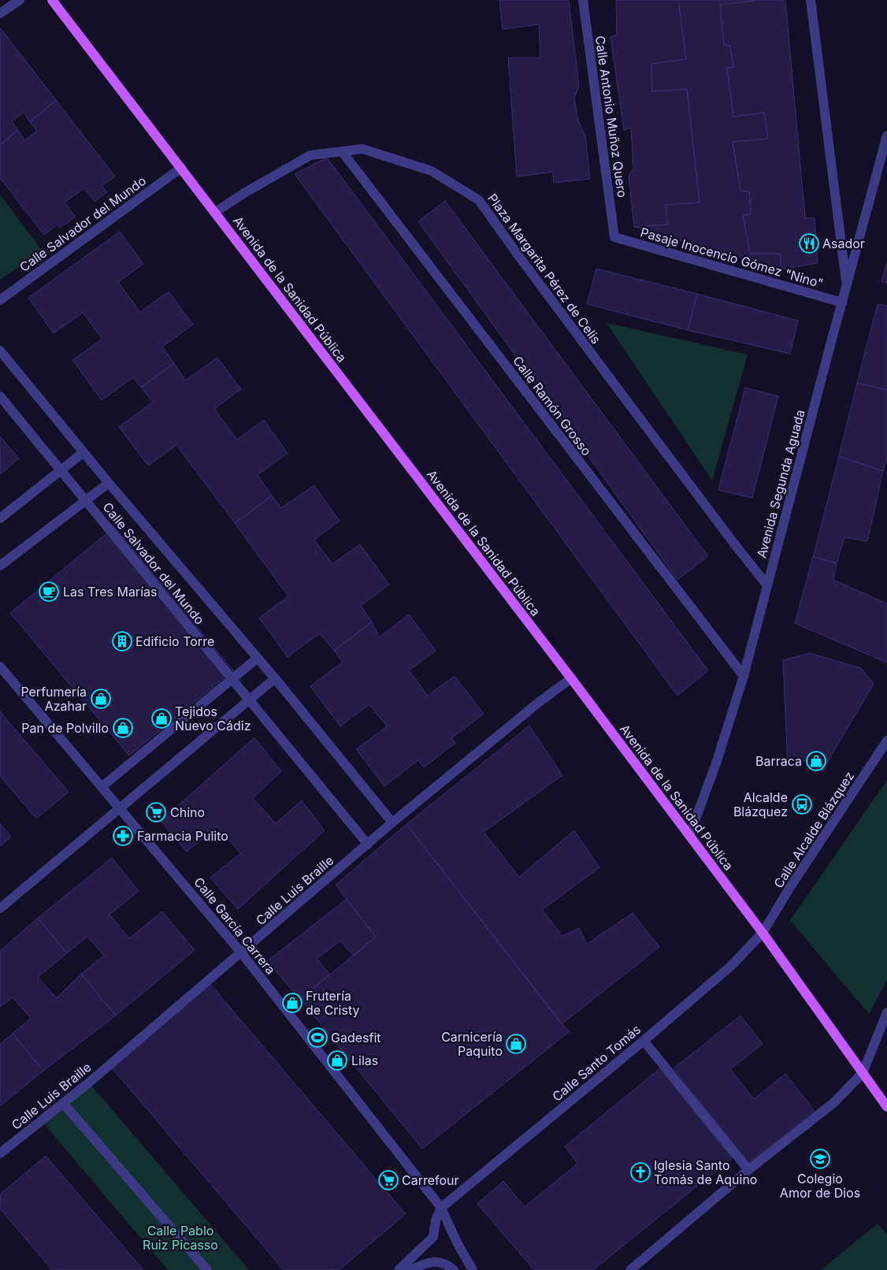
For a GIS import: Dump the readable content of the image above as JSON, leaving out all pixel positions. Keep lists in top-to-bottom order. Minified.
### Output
{"streets":{"main road":["Avenida de la Sanidad Pública"],"street":["Calle Antonio Muñoz Quero","Calle Salvador del Mundo","Pasaje Inocencio Gómez \"Nino\"","Plaza Margarita Pérez de Celis","Calle Ramón Grosso","Avenida Segunda Aguada","Calle Alcalde Blázquez","Calle Luis Braille","Calle García Carrera","Calle Santo Tomás"]},"crossings":[["Calle Antonio Muñoz Quero","Pasaje Inocencio Gómez \"Nino\""],["Calle Salvador del Mundo","Avenida de la Sanidad Pública"],["Calle Salvador del Mundo","Calle Luis Braille"],["Pasaje Inocencio Gómez \"Nino\"","Avenida Segunda Aguada"],["Plaza Margarita Pérez de Celis","Avenida de la Sanidad Pública"],["Plaza Margarita Pérez de Celis","Calle Ramón Grosso"],["Plaza Margarita Pérez de Celis","Avenida Segunda Aguada"],["Avenida de la Sanidad Pública","Avenida Segunda Aguada"],["Avenida de la Sanidad Pública","Calle Alcalde Blázquez"],["Avenida de la Sanidad Pública","Calle Luis Braille"],["Avenida de la Sanidad Pública","Calle Santo Tomás"],["Calle Ramón Grosso","Avenida Segunda Aguada"],["Calle Alcalde Blázquez","Calle Santo Tomás"],["Calle Luis Braille","Calle García Carrera"],["Calle García Carrera","Calle Santo Tomás"]],"parks":["Calle Pablo Ruiz Picasso"],"places":{"restaurant":["Asador"],"cafe":["Las Tres Marías"],"building":["Edificio Torre"],"shop":["Perfumería Azahar","Tejidos Nuevo Cádiz","Pan de Polvillo","Barraca","Frutería de Cristy","Carnicería Paquito","Lilas"],"bus stop":["Alcalde Blázquez"],"supermarket":["Chino","Carrefour"],"pharmacy":["Farmacia Pulito"],"sports":["Gadesfit"],"school or university":["Colegio Amor de Dios"],"church":["Iglesia Santo Tomás de Aquino"]}}
